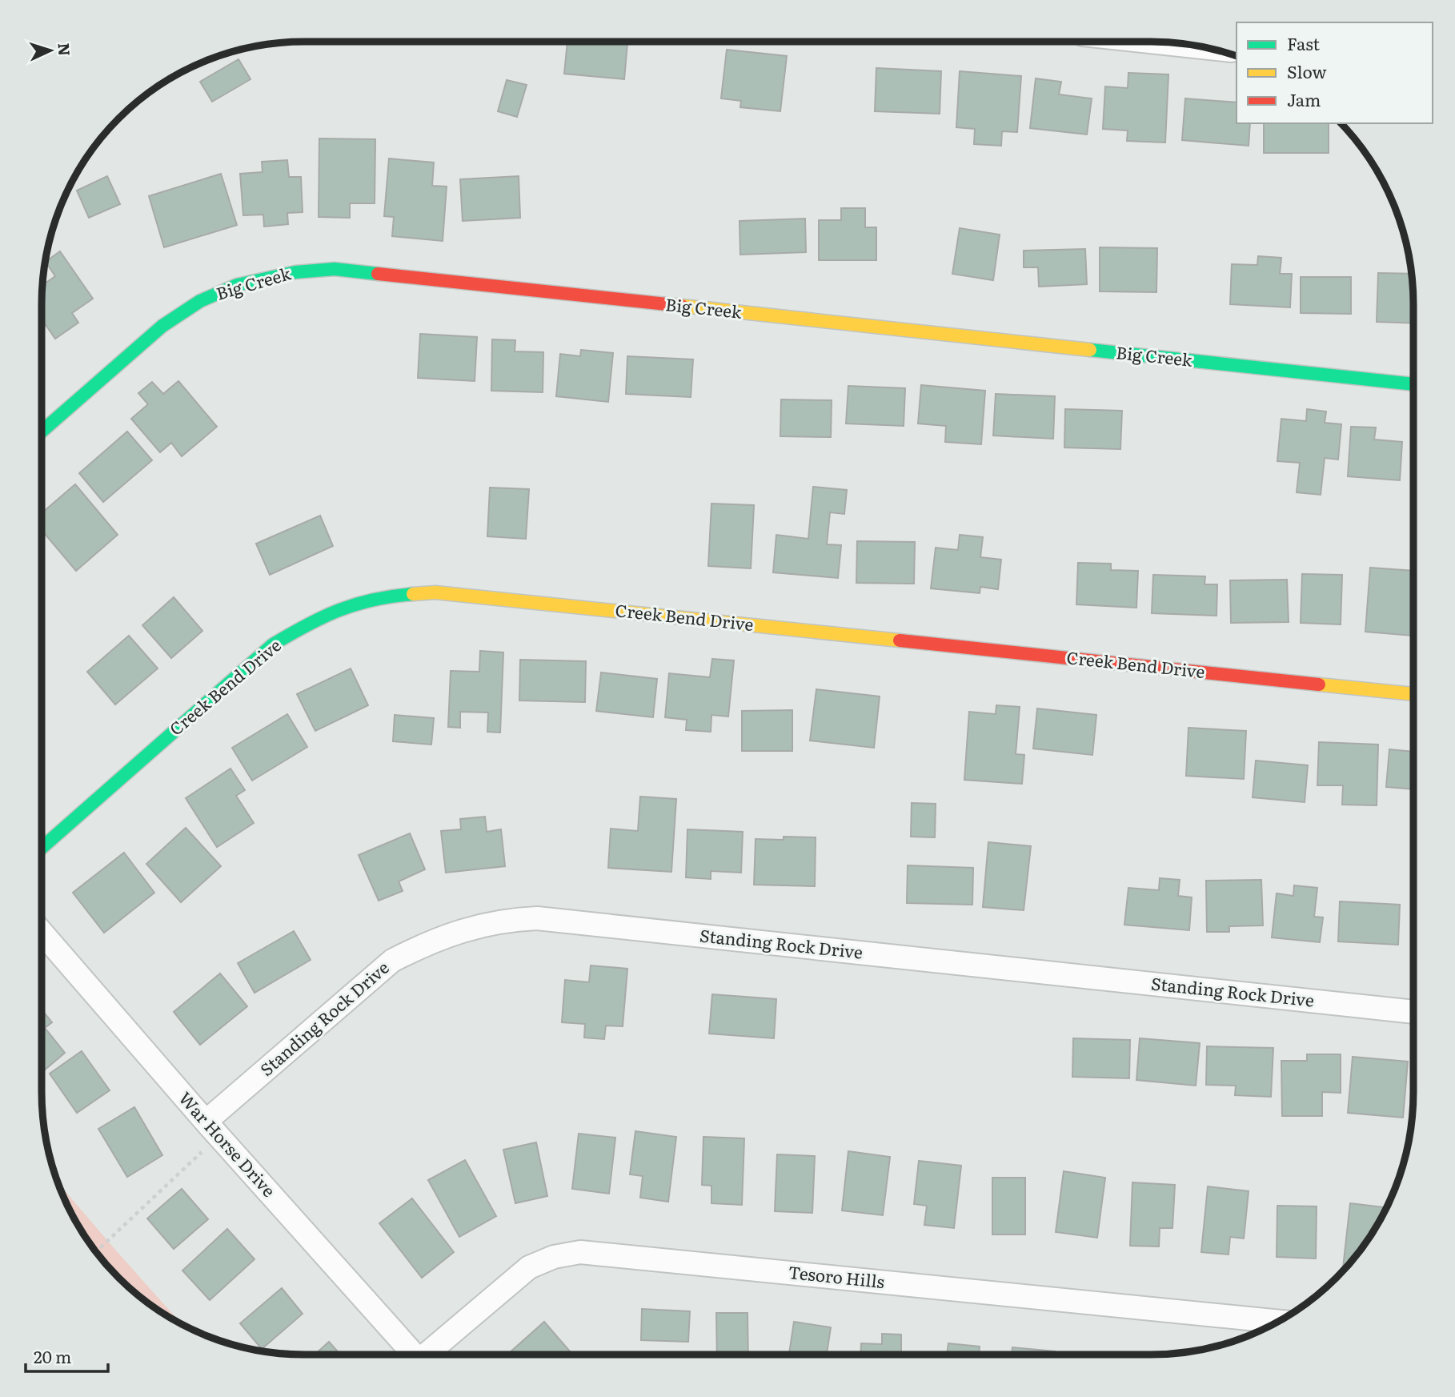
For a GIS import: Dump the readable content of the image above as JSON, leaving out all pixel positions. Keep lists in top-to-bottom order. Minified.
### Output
{"streets":{"street":["Big Creek","Creek Bend Drive","Standing Rock Drive","War Horse Drive","Tesoro Hills"]},"crossings":[["Standing Rock Drive","War Horse Drive"]],"legend":["Fast","Slow","Jam"],"scale_bar":"20 m","north":"right"}
